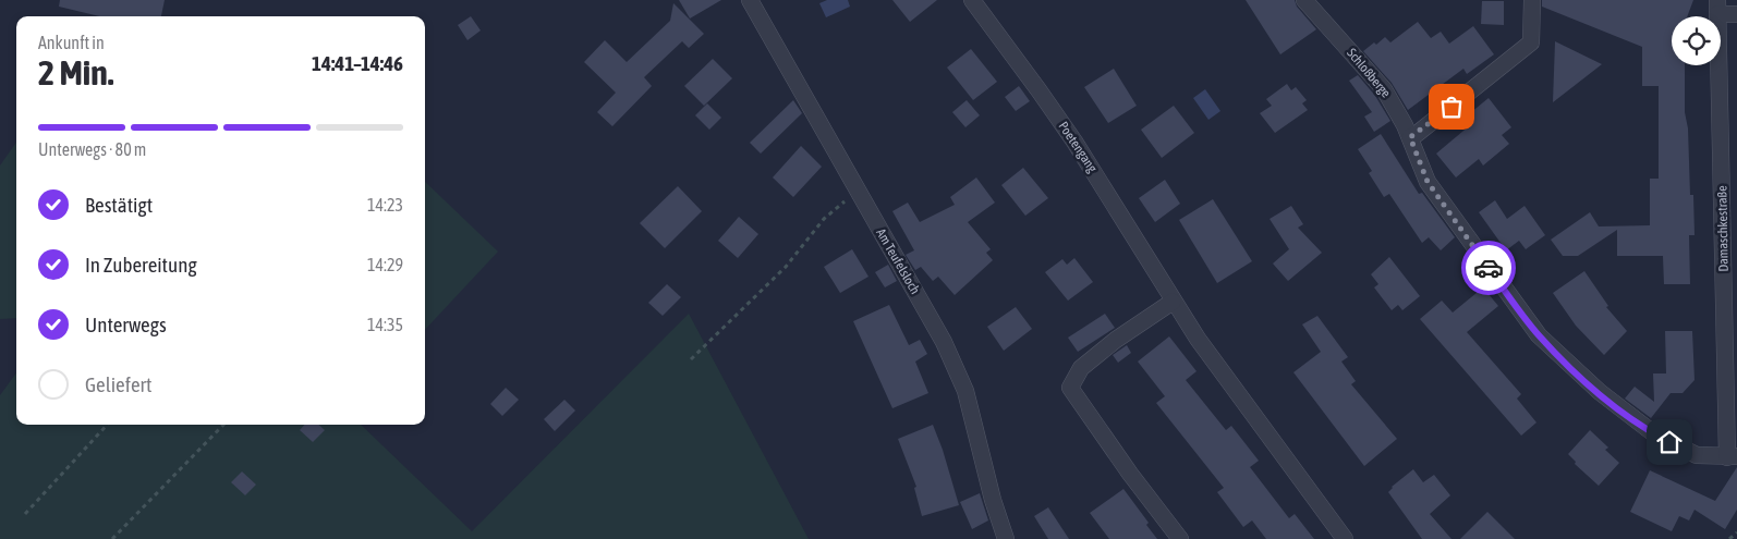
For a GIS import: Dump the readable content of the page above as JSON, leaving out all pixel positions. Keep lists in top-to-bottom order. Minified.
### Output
{"streets":{"street":["Schloßberge","Poetengang","Damaschkestraße","Am Teufelsloch"]},"crossings":[["Schloßberge","Damaschkestraße"]],"page":{"heading":["2 Min.","Ankunft in","14:41–14:46"],"bar":"Unterwegs · 80 m","list":[["Bestätigt","14:23"],["In Zubereitung","14:29"],["Unterwegs","14:35"],"Geliefert"]}}
